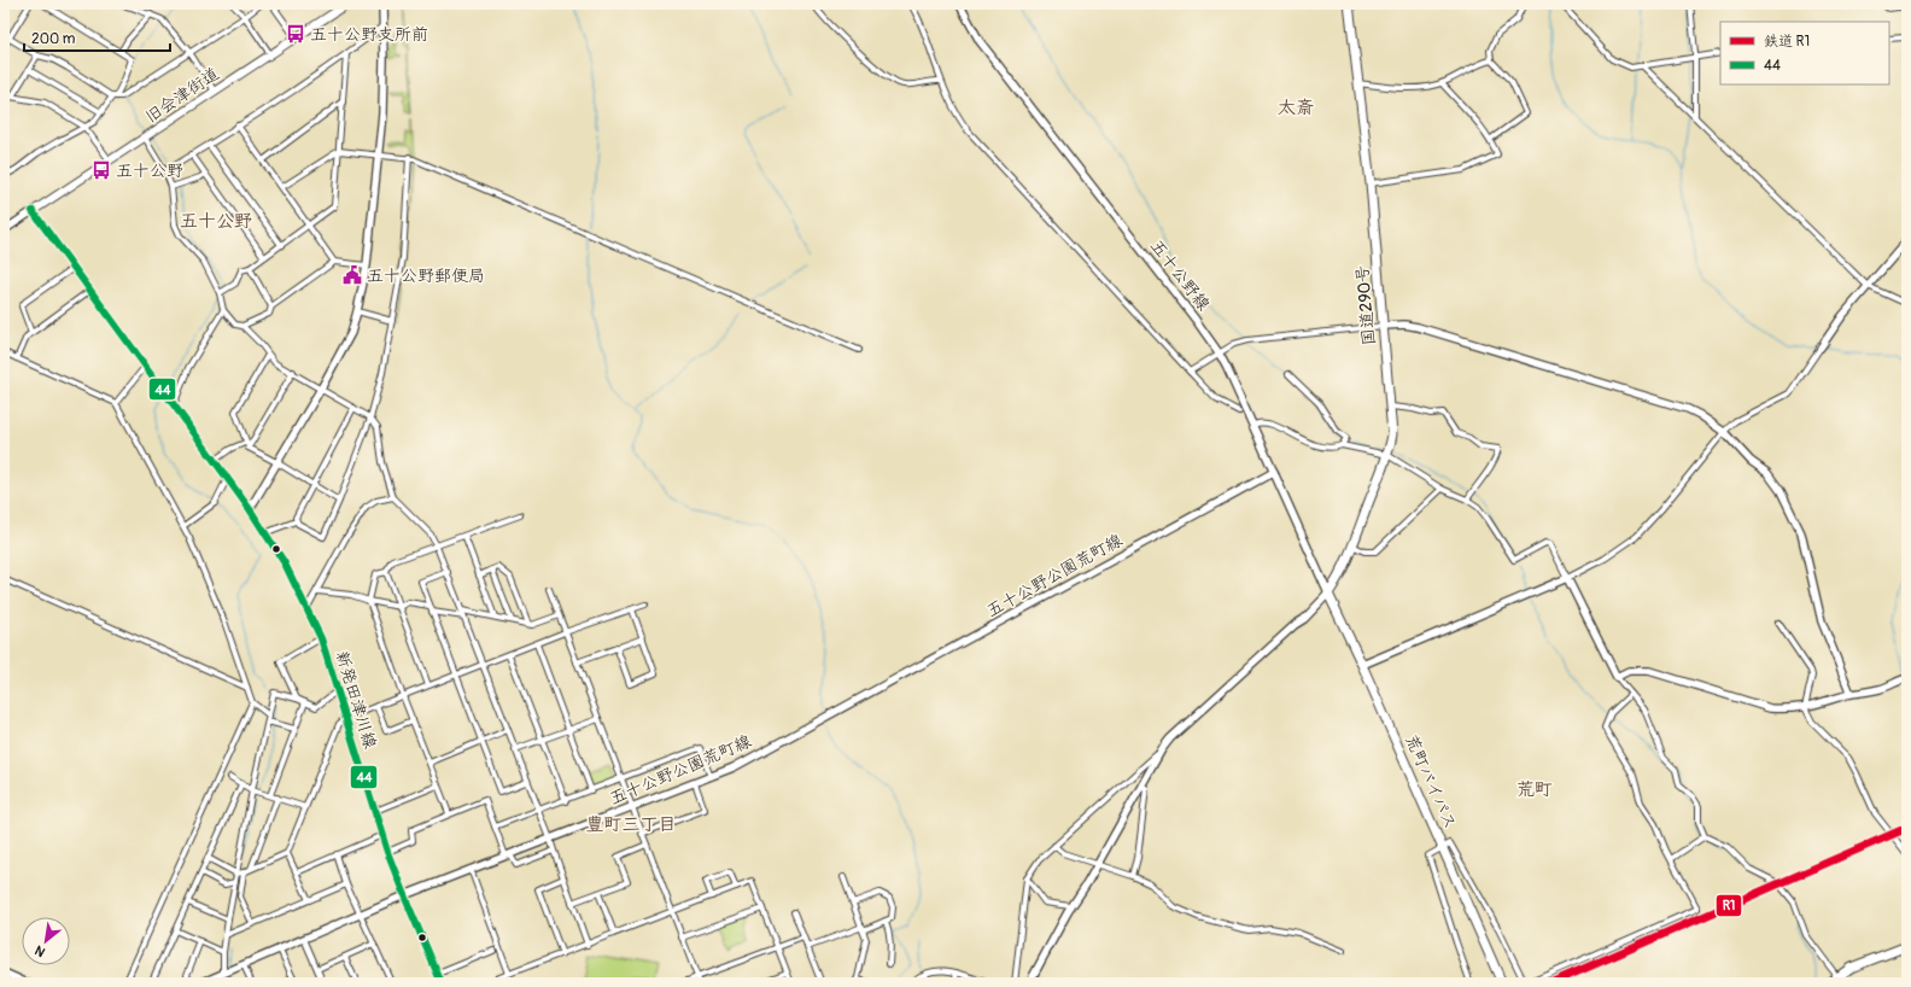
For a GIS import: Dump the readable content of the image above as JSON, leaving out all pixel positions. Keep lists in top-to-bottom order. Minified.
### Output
{"streets":{"highway":["国道290号","荒町バイパス"],"main road":["旧会津街道","新発田津川線"],"street":["五十公野線","五十公野公園荒町線"]},"crossings":[["旧会津街道","新発田津川線"],["五十公野線","国道290号"],["五十公野線","五十公野公園荒町線"],["五十公野線","荒町バイパス"],["国道290号","荒町バイパス"],["五十公野公園荒町線","新発田津川線"]],"districts":["太斎","五十公野","荒町","豊町三丁目"],"places":{"bus stop":["五十公野支所前","五十公野"],"public building":["五十公野郵便局"]},"lines":["transit line 44","rail line R1"],"legend":["鉄道 R1","44"],"scale_bar":"200 m","north":"bottom left"}
